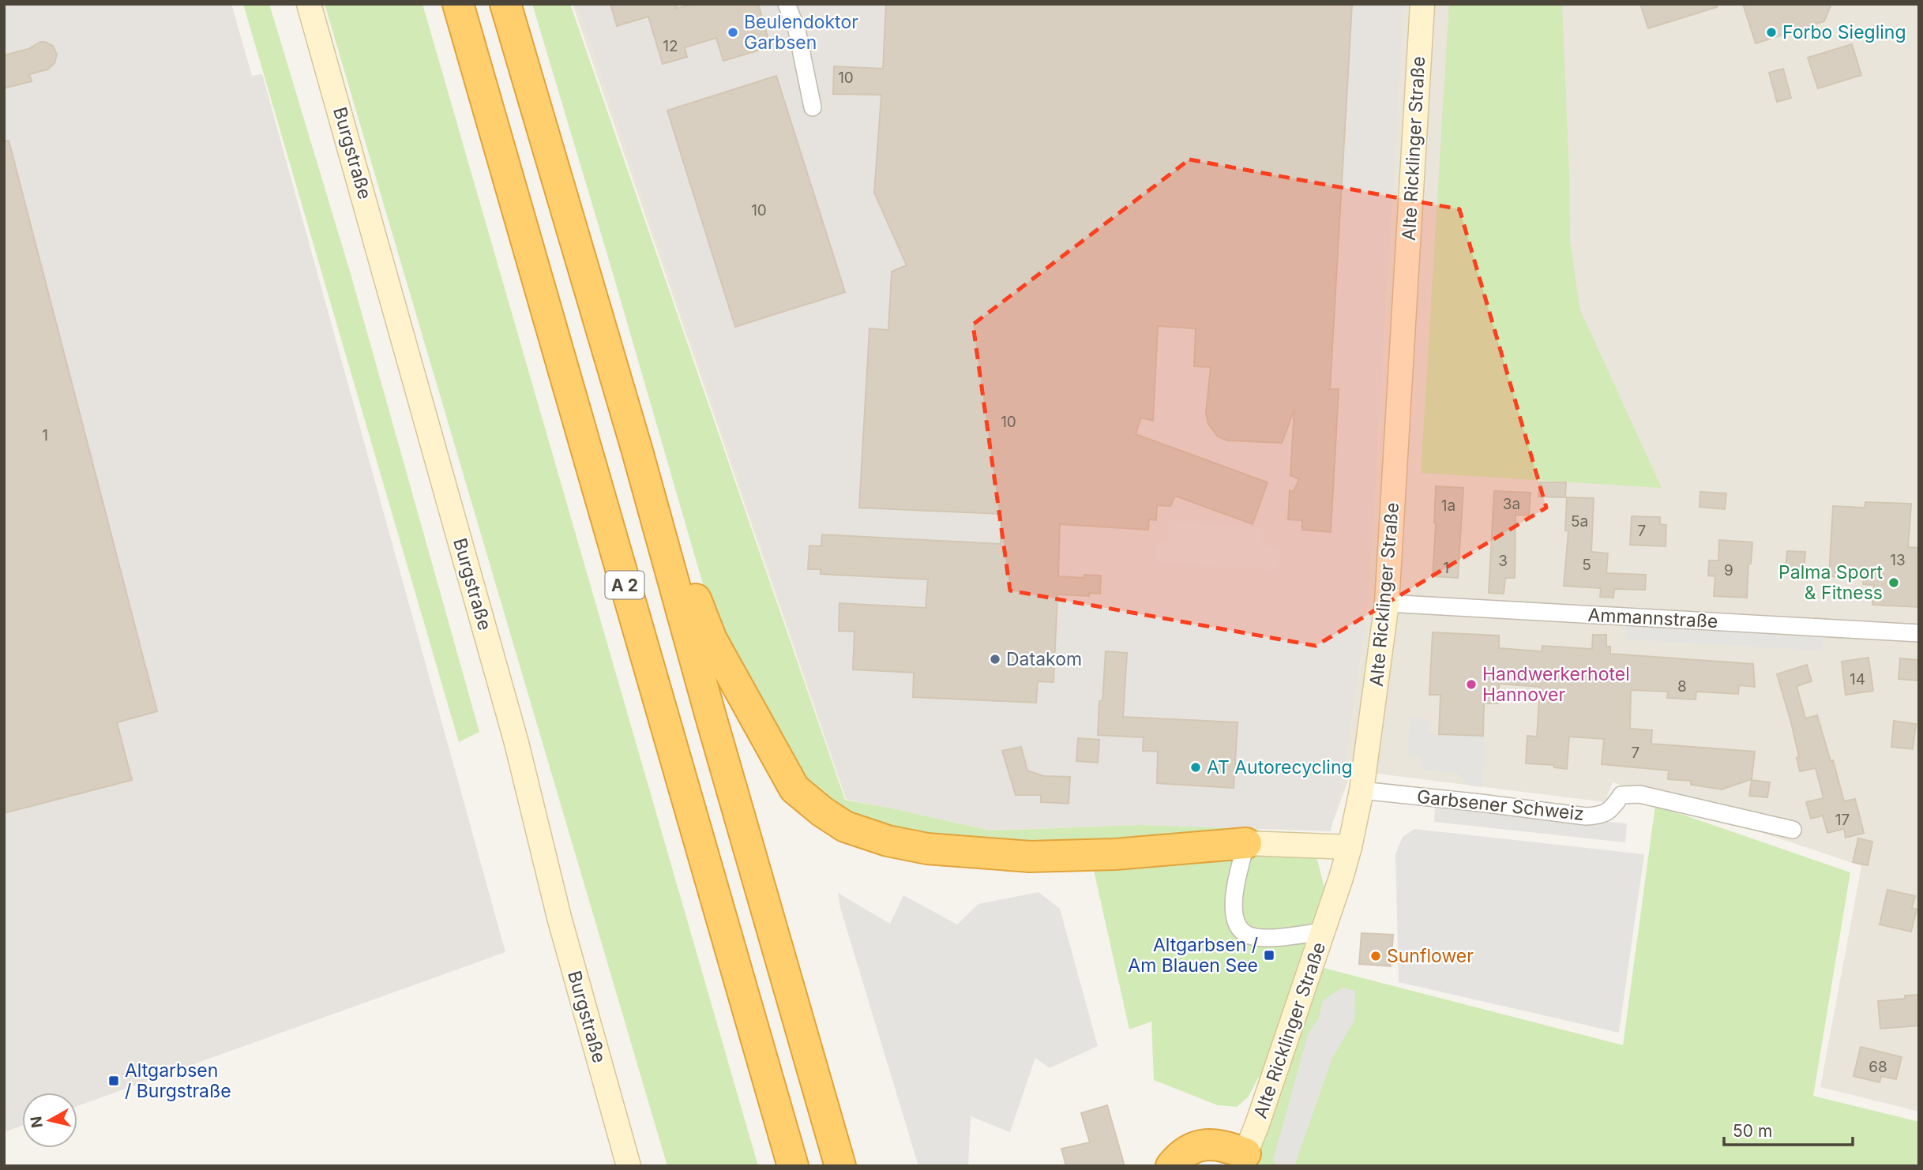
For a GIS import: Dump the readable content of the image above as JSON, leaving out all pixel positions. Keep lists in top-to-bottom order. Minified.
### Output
{"streets":{"highway":["A 2"],"street":["Alte Ricklinger Straße","Burgstraße","Ammannstraße","Garbsener Schweiz"]},"crossings":[["Alte Ricklinger Straße","Ammannstraße"],["Alte Ricklinger Straße","Garbsener Schweiz"]],"places":{"other":["Beulendoktor Garbsen","Forbo Siegling","Palma Sport & Fitness","Datakom","Handwerkerhotel Hannover","AT Autorecycling","Sunflower"],"transit":["Altgarbsen / Am Blauen See","Altgarbsen / Burgstraße"]},"house_numbers":["12","10","10","10","1","3a","1a","5a","7","13","3","5","1","9","14","8","7","17","68"],"scale_bar":"50 m","north":"left"}
